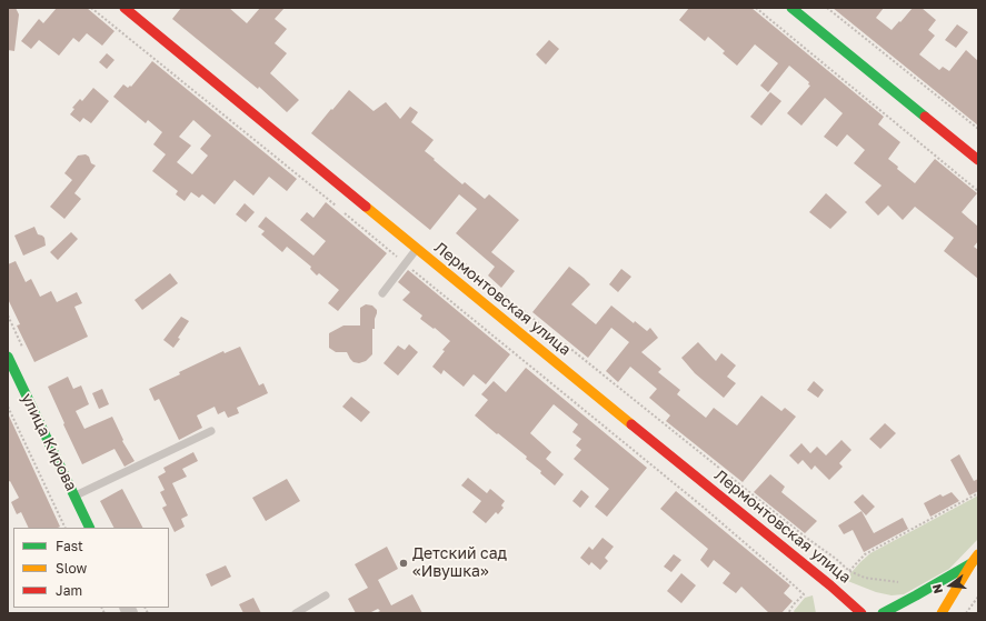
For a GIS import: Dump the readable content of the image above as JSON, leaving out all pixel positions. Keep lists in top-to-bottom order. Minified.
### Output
{"streets":{"main road":["Лермонтовская улица","улица Кирова"]},"places":["Детский сад «Ивушка»"],"legend":["Fast","Slow","Jam"],"north":"left"}
